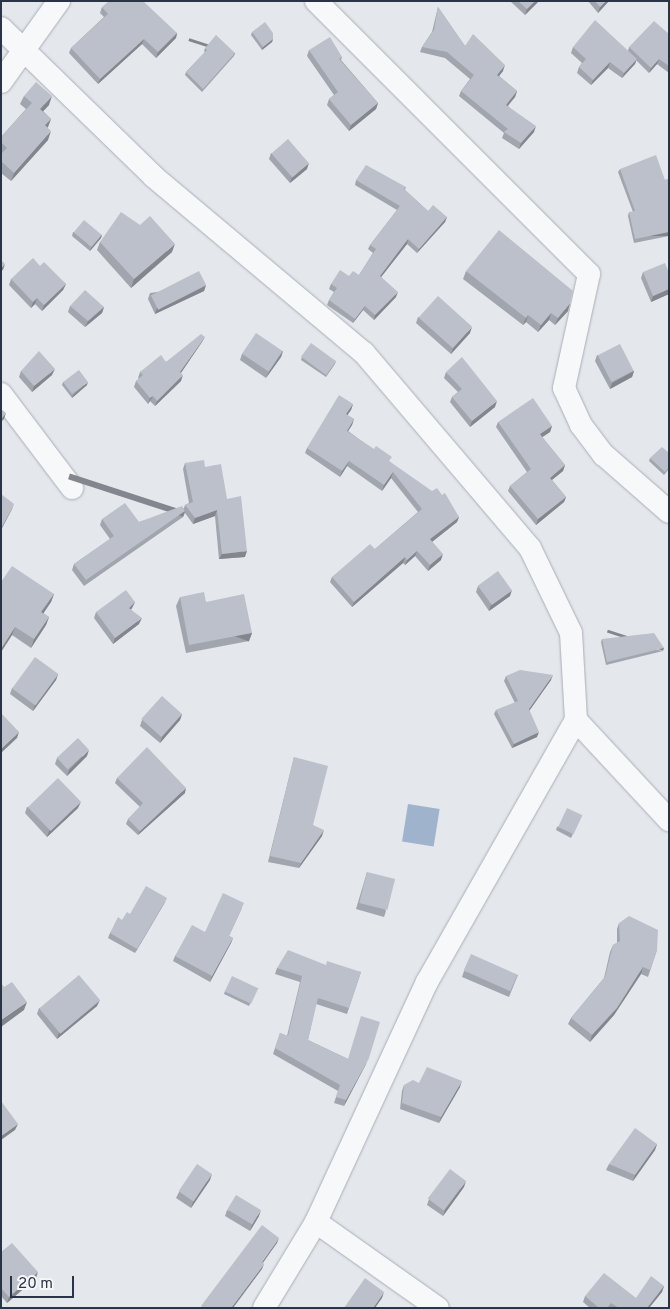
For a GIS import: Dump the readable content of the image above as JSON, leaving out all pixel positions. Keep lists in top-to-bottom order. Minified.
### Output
{"scale_bar":"20 m"}
